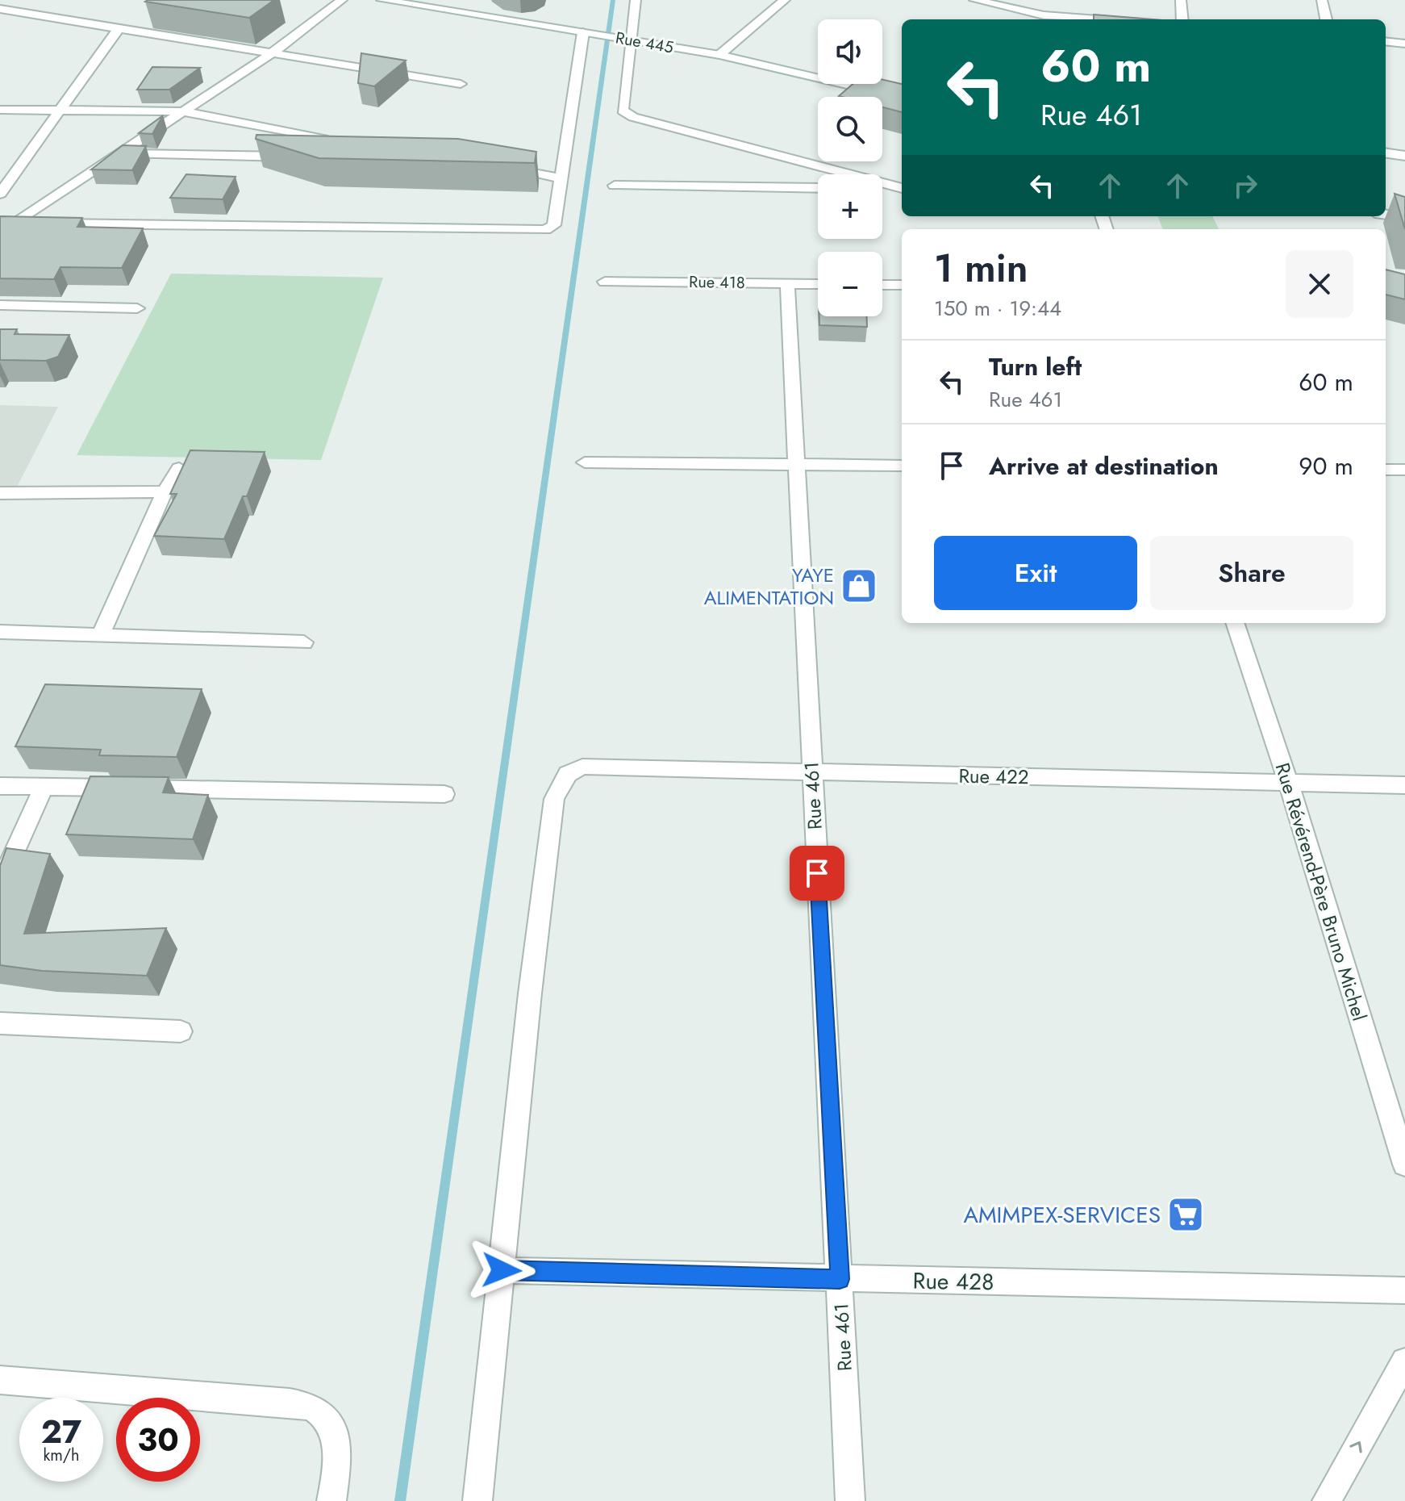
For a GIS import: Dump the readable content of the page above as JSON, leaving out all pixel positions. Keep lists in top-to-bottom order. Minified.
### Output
{"streets":{"street":["Rue 445","Rue 418","Rue 422","Rue 461","Rue Révérend-Père Bruno Michel","Rue 428"]},"crossings":[["Rue 418","Rue 461"],["Rue 422","Rue 461"],["Rue 422","Rue Révérend-Père Bruno Michel"],["Rue 422","Rue 428"],["Rue 461","Rue 428"]],"places":{"shop":["YAYE ALIMENTATION"],"supermarket":["AMIMPEX-SERVICES"]},"page":{"map_buttons":["+","−"],"turn":["60 m","Rue 461"],"heading":["1 min","150 m · 19:44"],"list":[{"name":"Turn left","note":"Rue 461","value":"60 m"},{"name":"Arrive at destination","value":"90 m"}],"buttons":["Exit","Share"],"speed":"27 km/h","limit":"30"}}
